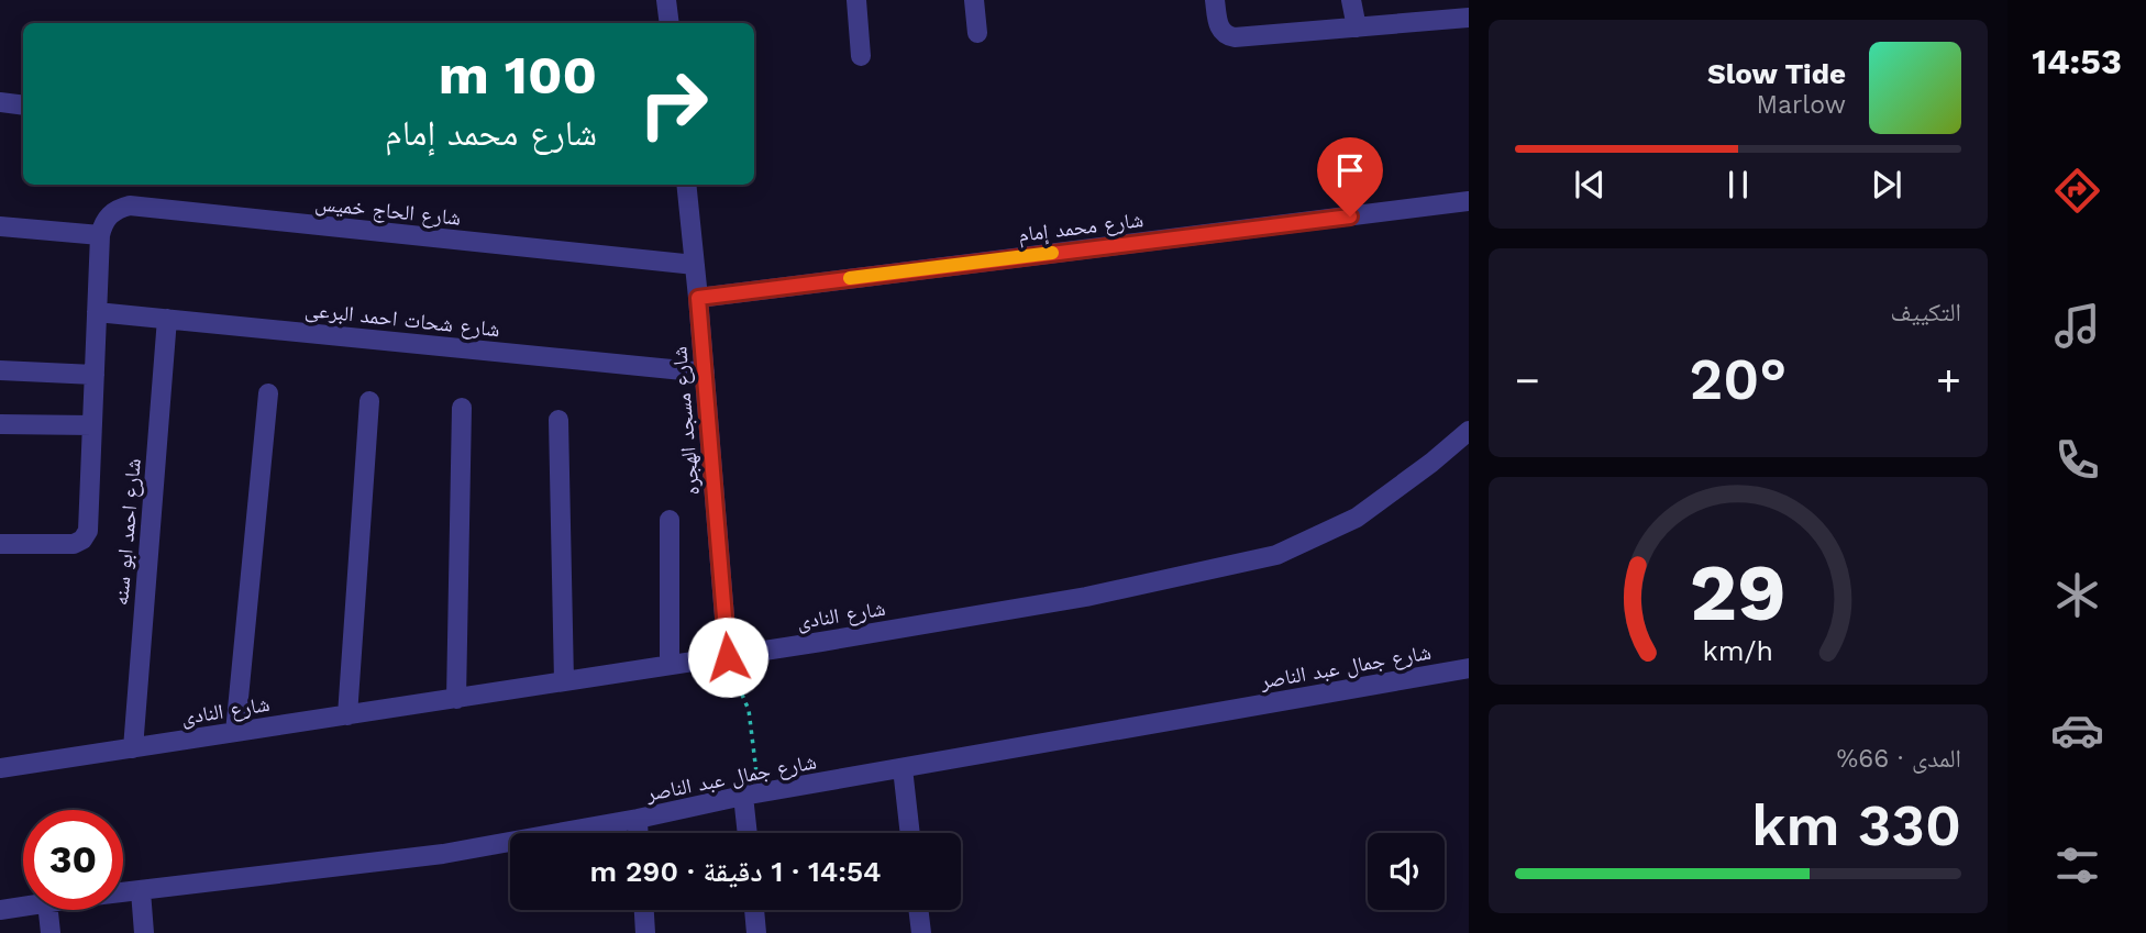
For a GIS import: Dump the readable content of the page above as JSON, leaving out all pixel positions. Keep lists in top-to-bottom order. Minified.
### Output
{"streets":{"street":["شارع الحاج خميس","شارع محمد إمام","شارع شحات احمد البرعى","شارع مسجد الهجره","شارع احمد ابو سنه","شارع النادى","شارع جمال عبد الناصر"]},"crossings":[["شارع الحاج خميس","شارع مسجد الهجره"],["شارع محمد إمام","شارع مسجد الهجره"],["شارع شحات احمد البرعى","شارع مسجد الهجره"],["شارع شحات احمد البرعى","شارع احمد ابو سنه"],["شارع مسجد الهجره","شارع النادى"],["شارع احمد ابو سنه","شارع النادى"]],"page":{"tabs":"14:53","turn":["100 m","شارع محمد إمام"],"song":["Slow Tide","Marlow"],"tile":["التكييف",["المدى · 66%","330 km"]],"heat":["−","20°","+"],"limit":"30","trip":"14:54 · 1 دقيقة · 290 m","gauge":["29","km/h"]}}
